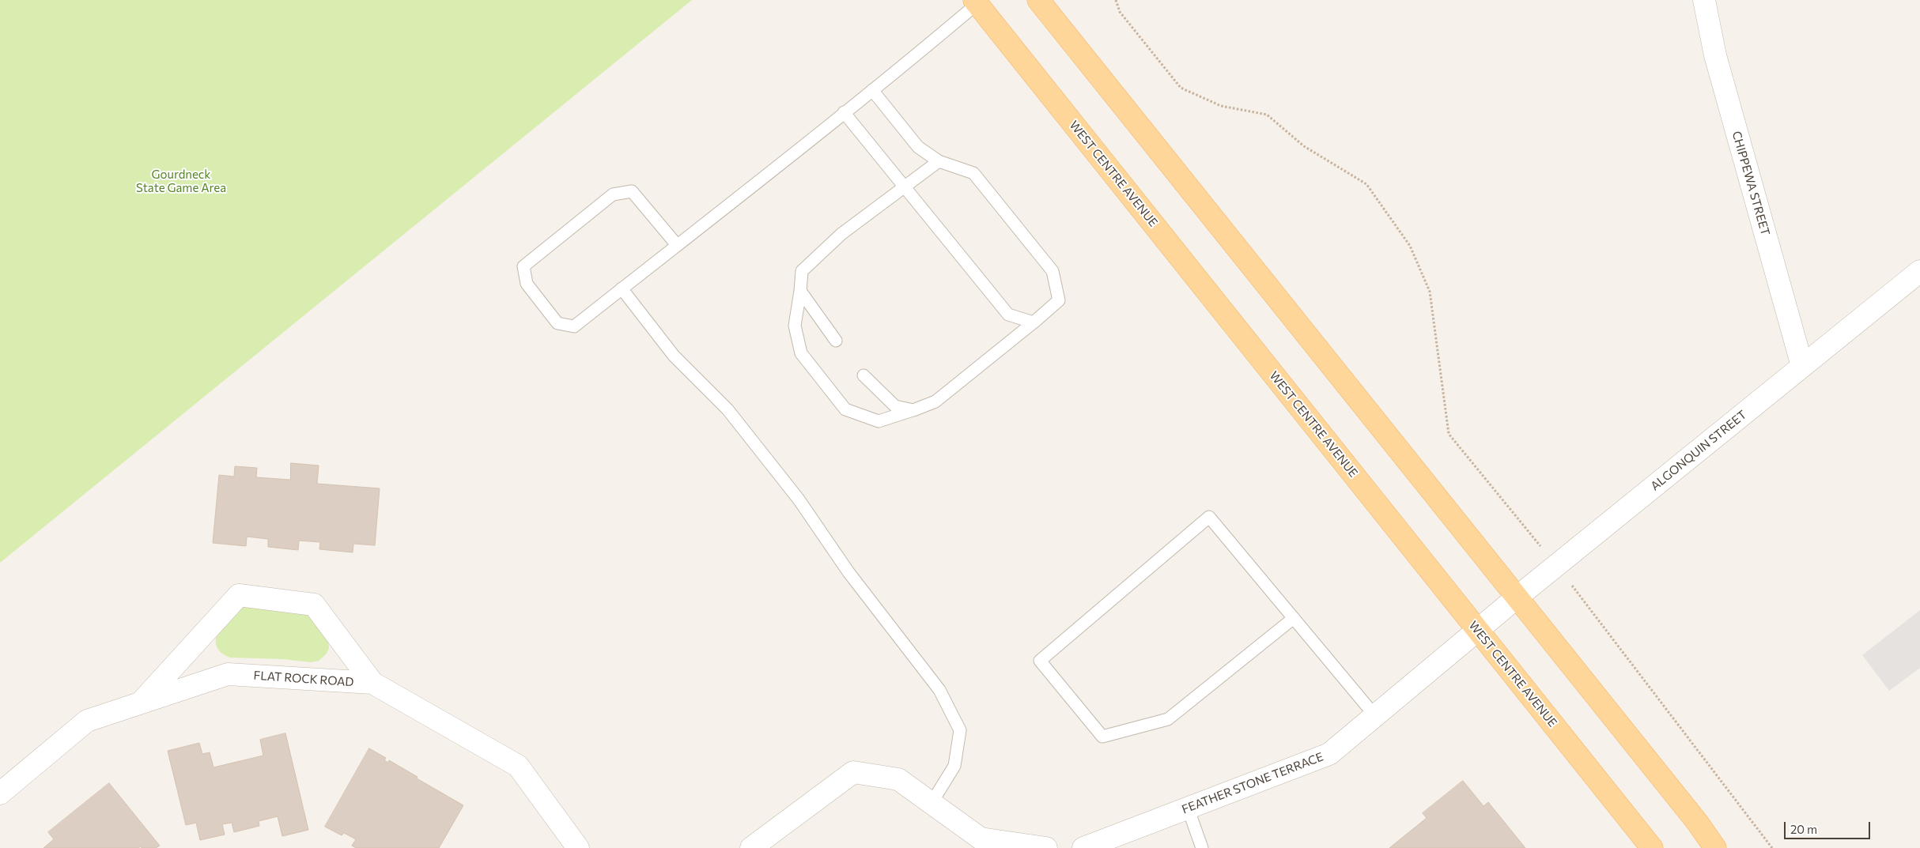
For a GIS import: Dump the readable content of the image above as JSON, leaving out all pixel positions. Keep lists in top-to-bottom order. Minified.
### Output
{"streets":{"main road":["WEST CENTRE AVENUE"],"street":["CHIPPEWA STREET","ALGONQUIN STREET","FLAT ROCK ROAD","FEATHER STONE TERRACE"]},"crossings":[["WEST CENTRE AVENUE","ALGONQUIN STREET"],["WEST CENTRE AVENUE","FEATHER STONE TERRACE"],["CHIPPEWA STREET","ALGONQUIN STREET"],["ALGONQUIN STREET","FEATHER STONE TERRACE"]],"parks":["Gourdneck State Game Area"],"scale_bar":"20 m"}
